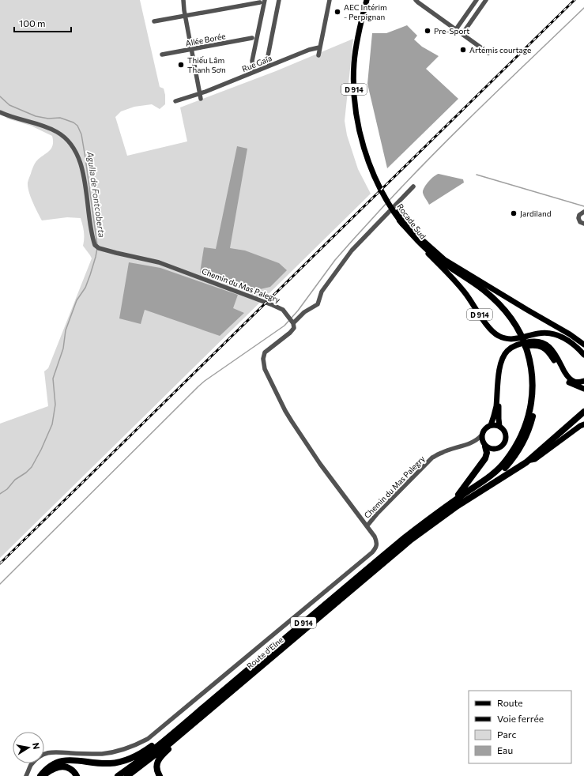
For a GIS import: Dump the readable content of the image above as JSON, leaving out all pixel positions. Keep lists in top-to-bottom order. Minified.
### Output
{"streets":{"highway":["D 914","Route d'Elne"],"main road":["Rocade Sud"],"street":["Allée Borée","Rue Gaïa","Chemin du Mas Palegry"]},"crossings":[["D 914","Rocade Sud"],["D 914","Route d'Elne"]],"water":["Agulla de Fontcoberta"],"places":["AEC Intérim - Perpignan","Pre-Sport","Artémis courtage","Thiếu Lâm Thanh Sơn","Jardiland"],"legend":["Route","Voie ferrée","Parc","Eau"],"scale_bar":"100 m","north":"right"}
